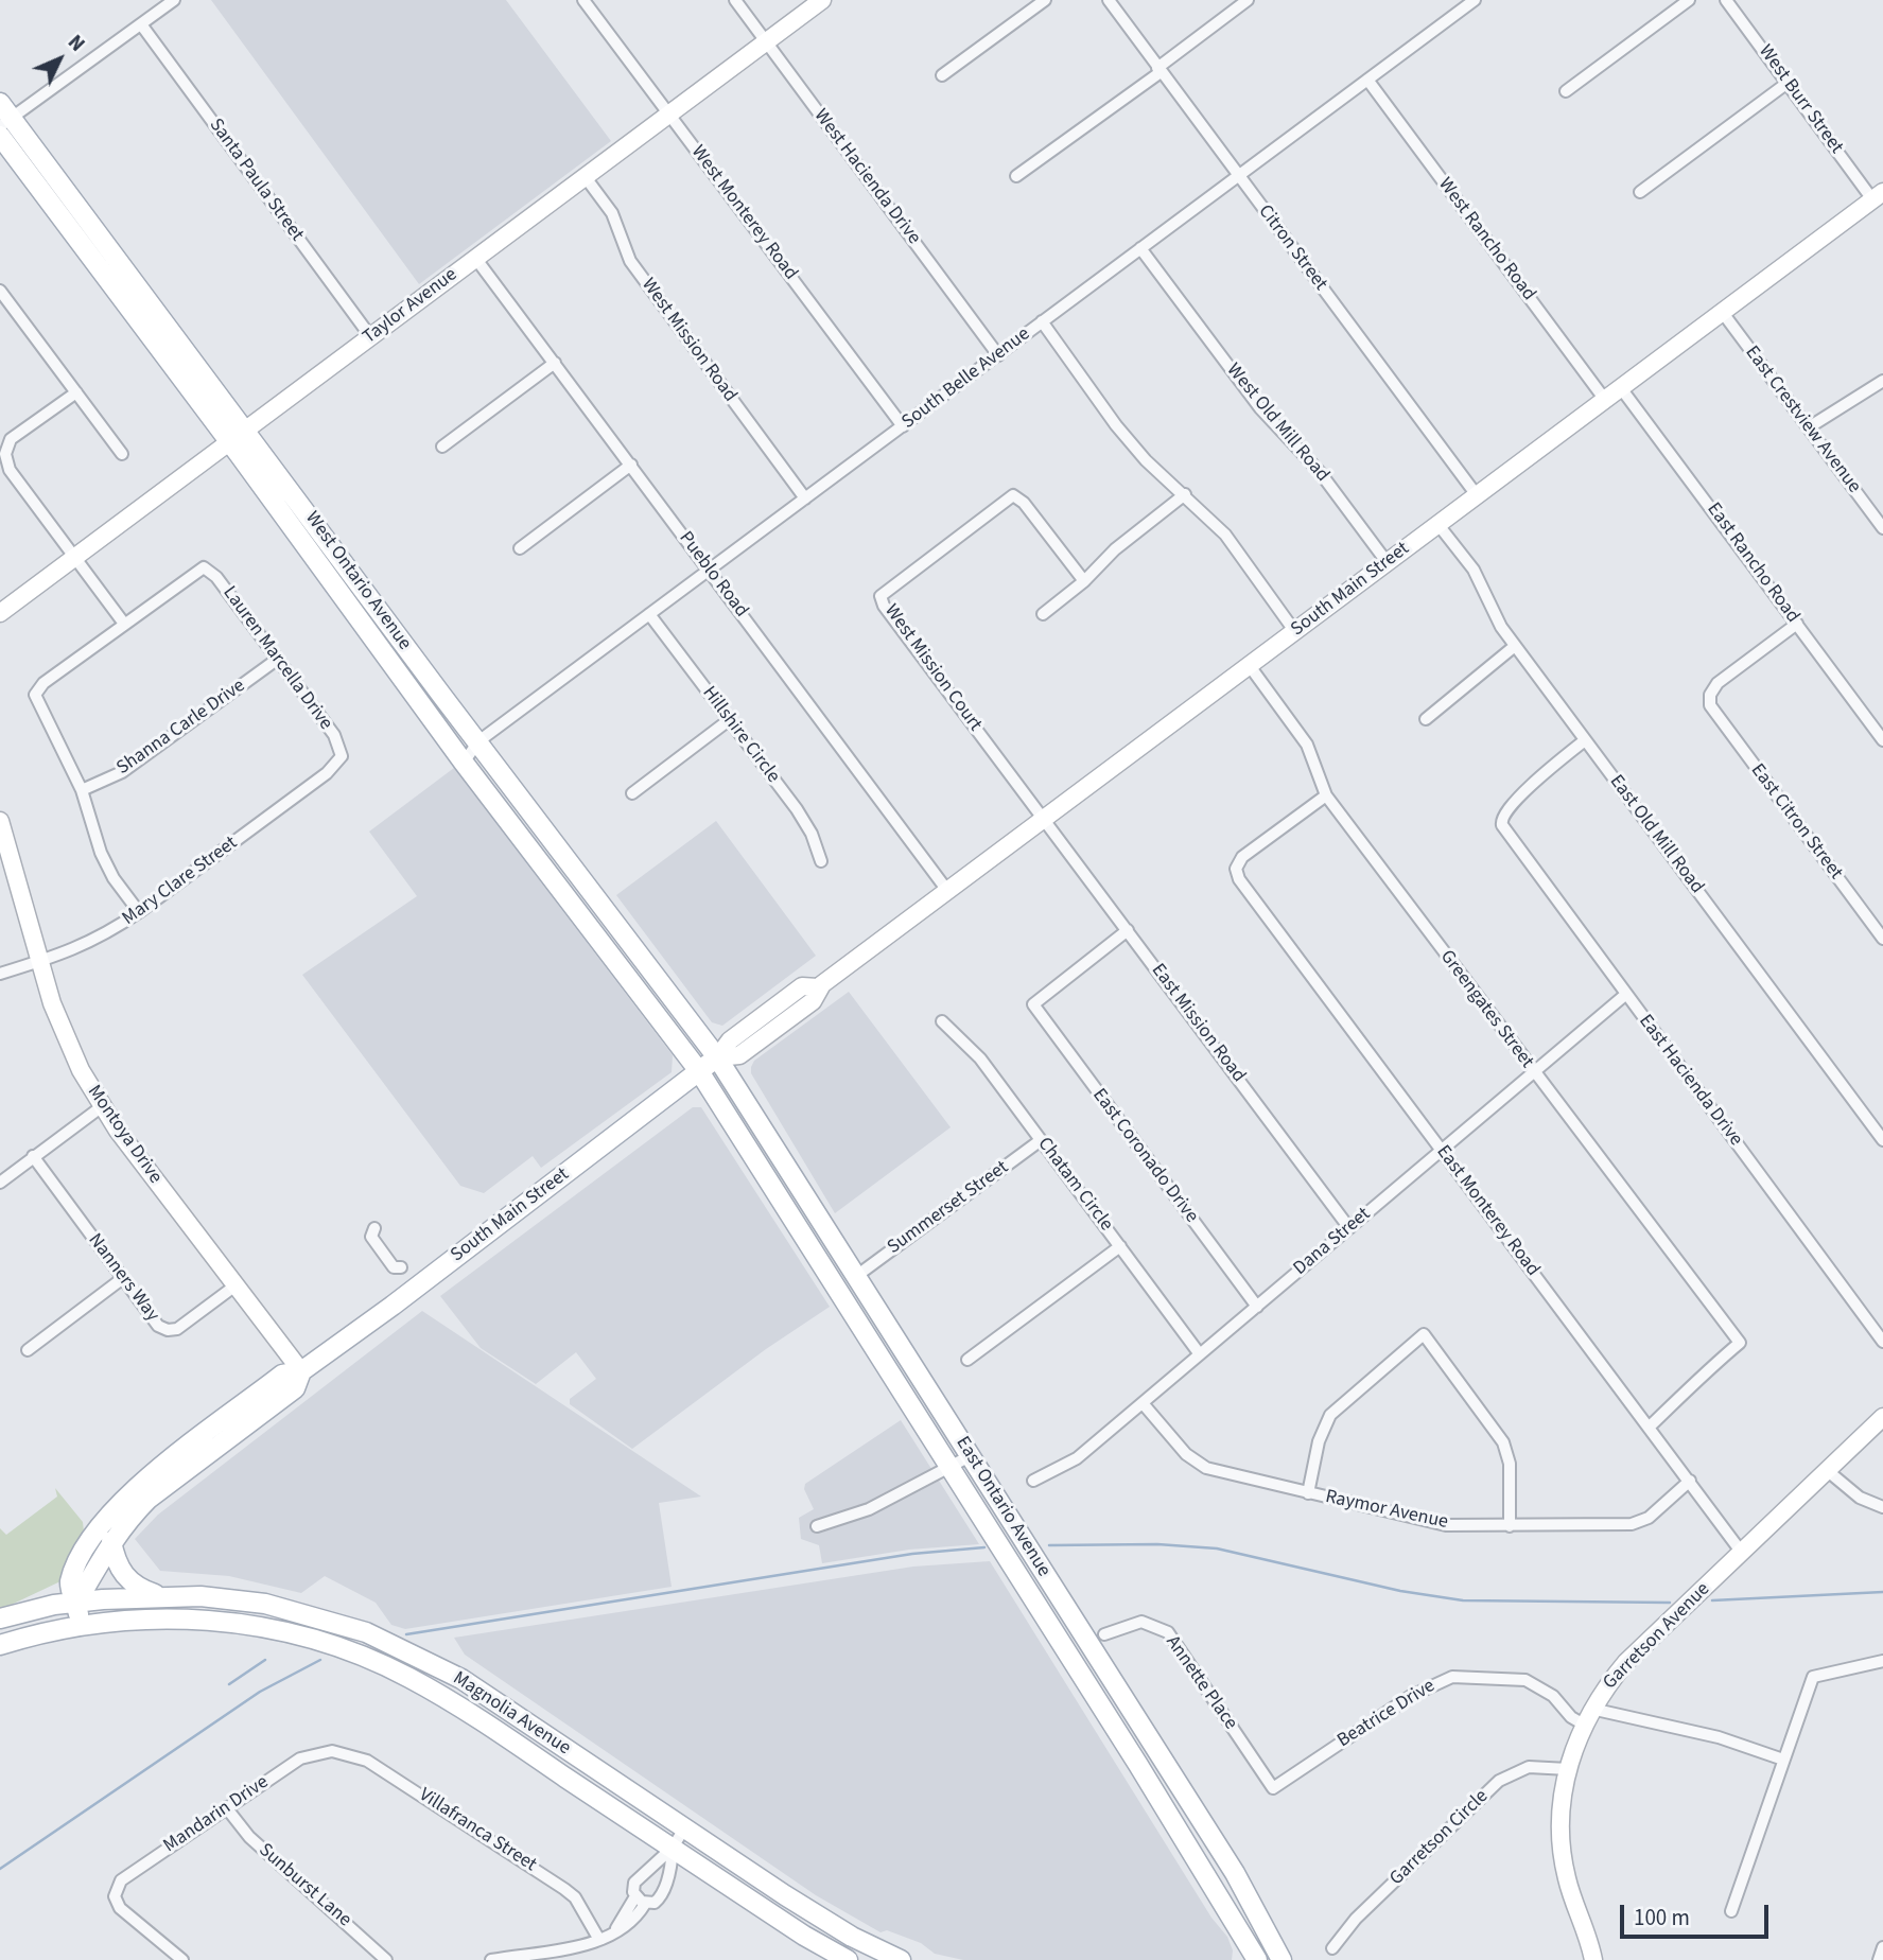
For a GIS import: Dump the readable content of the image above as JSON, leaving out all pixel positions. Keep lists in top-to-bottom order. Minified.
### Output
{"streets":{"main road":["West Ontario Avenue","South Main Street","East Ontario Avenue","Magnolia Avenue"],"street":["West Burr Street","West Hacienda Drive","Santa Paula Street","West Monterey Road","West Rancho Road","Citron Street","Taylor Avenue","West Mission Road","South Belle Avenue","East Crestview Avenue","West Old Mill Road","East Rancho Road","Pueblo Road","Lauren Marcella Drive","West Mission Court","Shanna Carle Drive","Hillshire Circle","East Citron Street","East Old Mill Road","Mary Clare Street","Greengates Street","East Mission Road","East Hacienda Drive","Montoya Drive","East Coronado Drive","Chatam Circle","Summerset Street","East Monterey Road","Dana Street","Nanners Way","Raymor Avenue","Garretson Avenue","Annette Place","Beatrice Drive","Mandarin Drive","Villafranca Street","Garretson Circle","Sunburst Lane"]},"crossings":[["West Burr Street","South Main Street"],["West Hacienda Drive","Taylor Avenue"],["West Hacienda Drive","South Belle Avenue"],["Santa Paula Street","Taylor Avenue"],["West Monterey Road","Taylor Avenue"],["West Monterey Road","South Belle Avenue"],["West Rancho Road","South Belle Avenue"],["West Rancho Road","South Main Street"],["Citron Street","South Belle Avenue"],["Citron Street","South Main Street"],["Taylor Avenue","West Mission Road"],["Taylor Avenue","Pueblo Road"],["Taylor Avenue","West Ontario Avenue"],["West Mission Road","South Belle Avenue"],["South Belle Avenue","West Old Mill Road"],["South Belle Avenue","Pueblo Road"],["South Belle Avenue","West Ontario Avenue"],["South Belle Avenue","Hillshire Circle"],["East Crestview Avenue","South Main Street"],["West Old Mill Road","South Main Street"],["East Rancho Road","South Main Street"],["East Rancho Road","East Citron Street"],["Pueblo Road","South Main Street"],["West Ontario Avenue","South Main Street"],["West Ontario Avenue","East Ontario Avenue"],["South Main Street","West Mission Court"],["South Main Street","East Old Mill Road"],["South Main Street","Greengates Street"],["South Main Street","East Mission Road"],["South Main Street","Montoya Drive"],["South Main Street","East Ontario Avenue"],["South Main Street","Magnolia Avenue"],["Lauren Marcella Drive","Shanna Carle Drive"],["Lauren Marcella Drive","Mary Clare Street"],["West Mission Court","East Mission Road"],["East Old Mill Road","East Hacienda Drive"],["Mary Clare Street","Montoya Drive"],["Greengates Street","East Monterey Road"],["Greengates Street","Dana Street"],["East Mission Road","East Coronado Drive"],["East Mission Road","Dana Street"],["East Hacienda Drive","Dana Street"],["Montoya Drive","Nanners Way"],["East Coronado Drive","Dana Street"],["Chatam Circle","Summerset Street"],["Chatam Circle","Dana Street"],["Summerset Street","East Ontario Avenue"],["East Monterey Road","Dana Street"],["East Monterey Road","Raymor Avenue"],["East Monterey Road","Garretson Avenue"],["Dana Street","Raymor Avenue"],["Garretson Avenue","Beatrice Drive"],["Garretson Avenue","Garretson Circle"],["Annette Place","Beatrice Drive"],["Mandarin Drive","Villafranca Street"],["Mandarin Drive","Sunburst Lane"]],"scale_bar":"100 m","north":"top right"}
